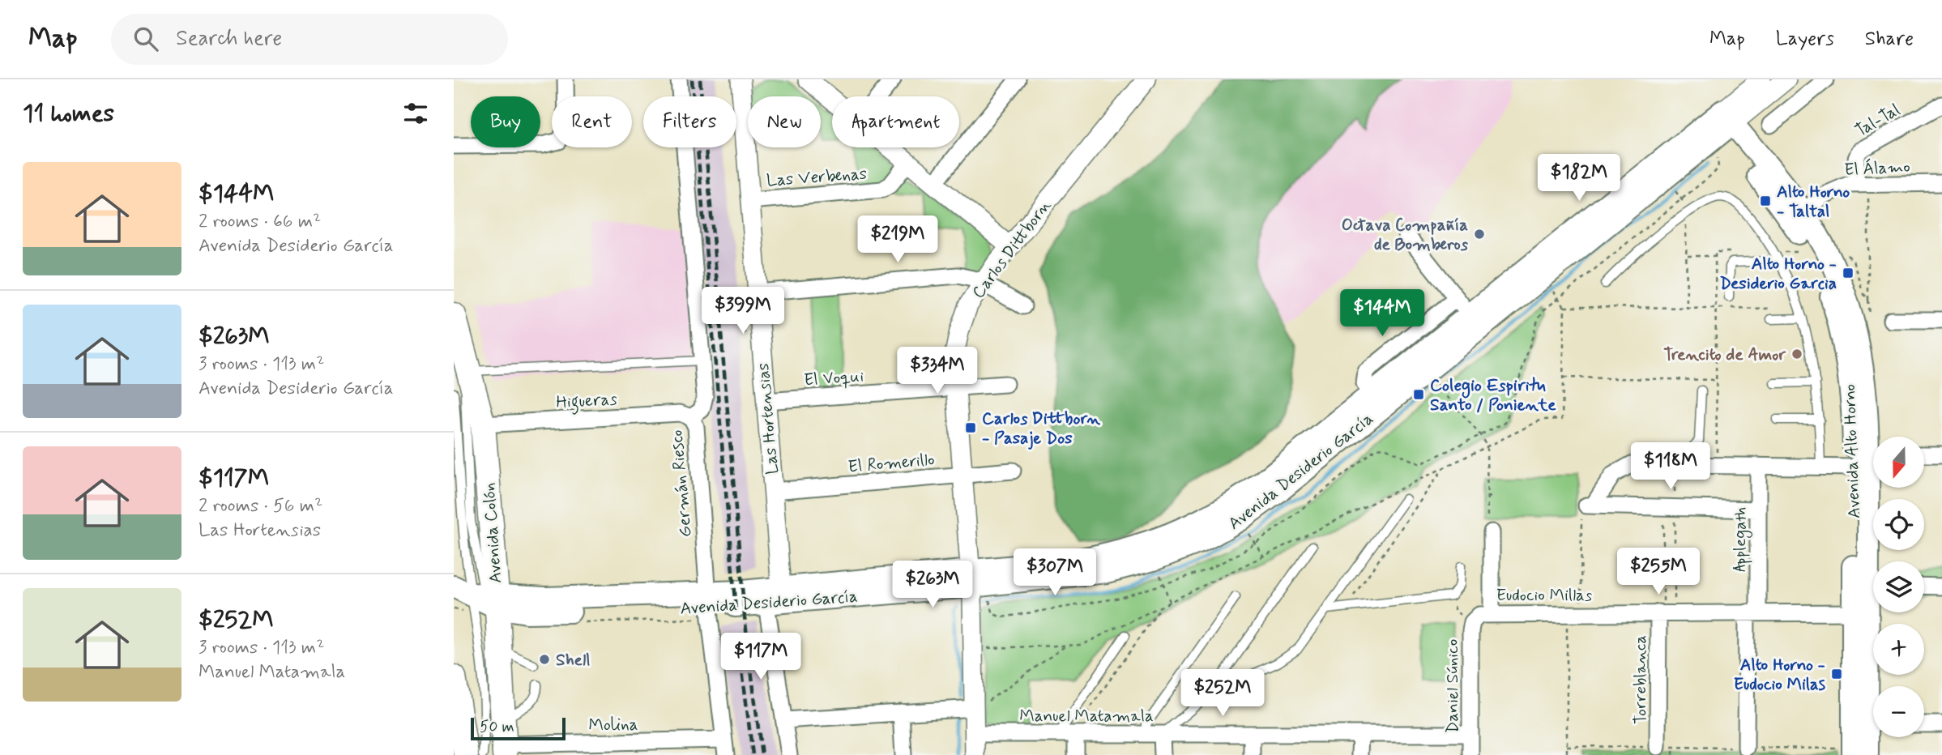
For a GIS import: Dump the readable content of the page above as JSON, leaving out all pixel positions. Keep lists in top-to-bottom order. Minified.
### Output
{"streets":{"main road":["Avenida Alto Horno","Avenida Desiderio García","Avenida Colón"],"street":["Tal-Tal","El Álamo","Las Verbenas","Carlos Dittborn","El Voqui","Higueras","Las Hortensias","El Romerillo","Germán Riesco","Applegath","Eudocio Millas","Torreblanca","Daniel Súnico","Manuel Matamala","Molina"]},"crossings":[["Tal-Tal","El Álamo"],["El Álamo","Avenida Alto Horno"],["Las Verbenas","Las Hortensias"],["Carlos Dittborn","El Voqui"],["Carlos Dittborn","El Romerillo"],["Carlos Dittborn","Avenida Desiderio García"],["Carlos Dittborn","Manuel Matamala"],["El Voqui","Las Hortensias"],["Higueras","Germán Riesco"],["Higueras","Avenida Colón"],["Las Hortensias","El Romerillo"],["Las Hortensias","Avenida Desiderio García"],["Avenida Alto Horno","Avenida Desiderio García"],["Avenida Alto Horno","Eudocio Millas"],["Avenida Desiderio García","Germán Riesco"],["Avenida Desiderio García","Avenida Colón"],["Germán Riesco","Molina"],["Avenida Colón","Molina"],["Applegath","Eudocio Millas"],["Eudocio Millas","Torreblanca"],["Eudocio Millas","Daniel Súnico"],["Daniel Súnico","Manuel Matamala"]],"places":{"transit":["Alto Horno - Taltal","Alto Horno - Desiderio Garcia","Colegio Espiritu Santo / Poniente","Carlos Dittborn - Pasaje Dos","Alto Horno - Eudocio Milas"],"other":["Octava Compañía de Bomberos","Trencito de Amor","Shell"]},"scale_bar":"50 m","north":"bottom","page":{"header":"Map","search":"Search here","nav":["Map","Layers","Share"],"heading":"11 homes","chip":["Buy","Rent","Filters","New","Apartment"],"list":[{"name":"$144M","note":"2 rooms · 66 m² · Avenida Desiderio García"},{"name":"$263M","note":"3 rooms · 113 m² · Avenida Desiderio García"},{"name":"$117M","note":"2 rooms · 56 m² · Las Hortensias"},{"name":"$252M","note":"3 rooms · 113 m² · Manuel Matamala"}],"price":["$182M","$219M","$399M","$144M","$334M","$118M","$255M","$307M","$263M","$117M","$252M"],"map_buttons":["+","−"],"scale":"50 m"}}
